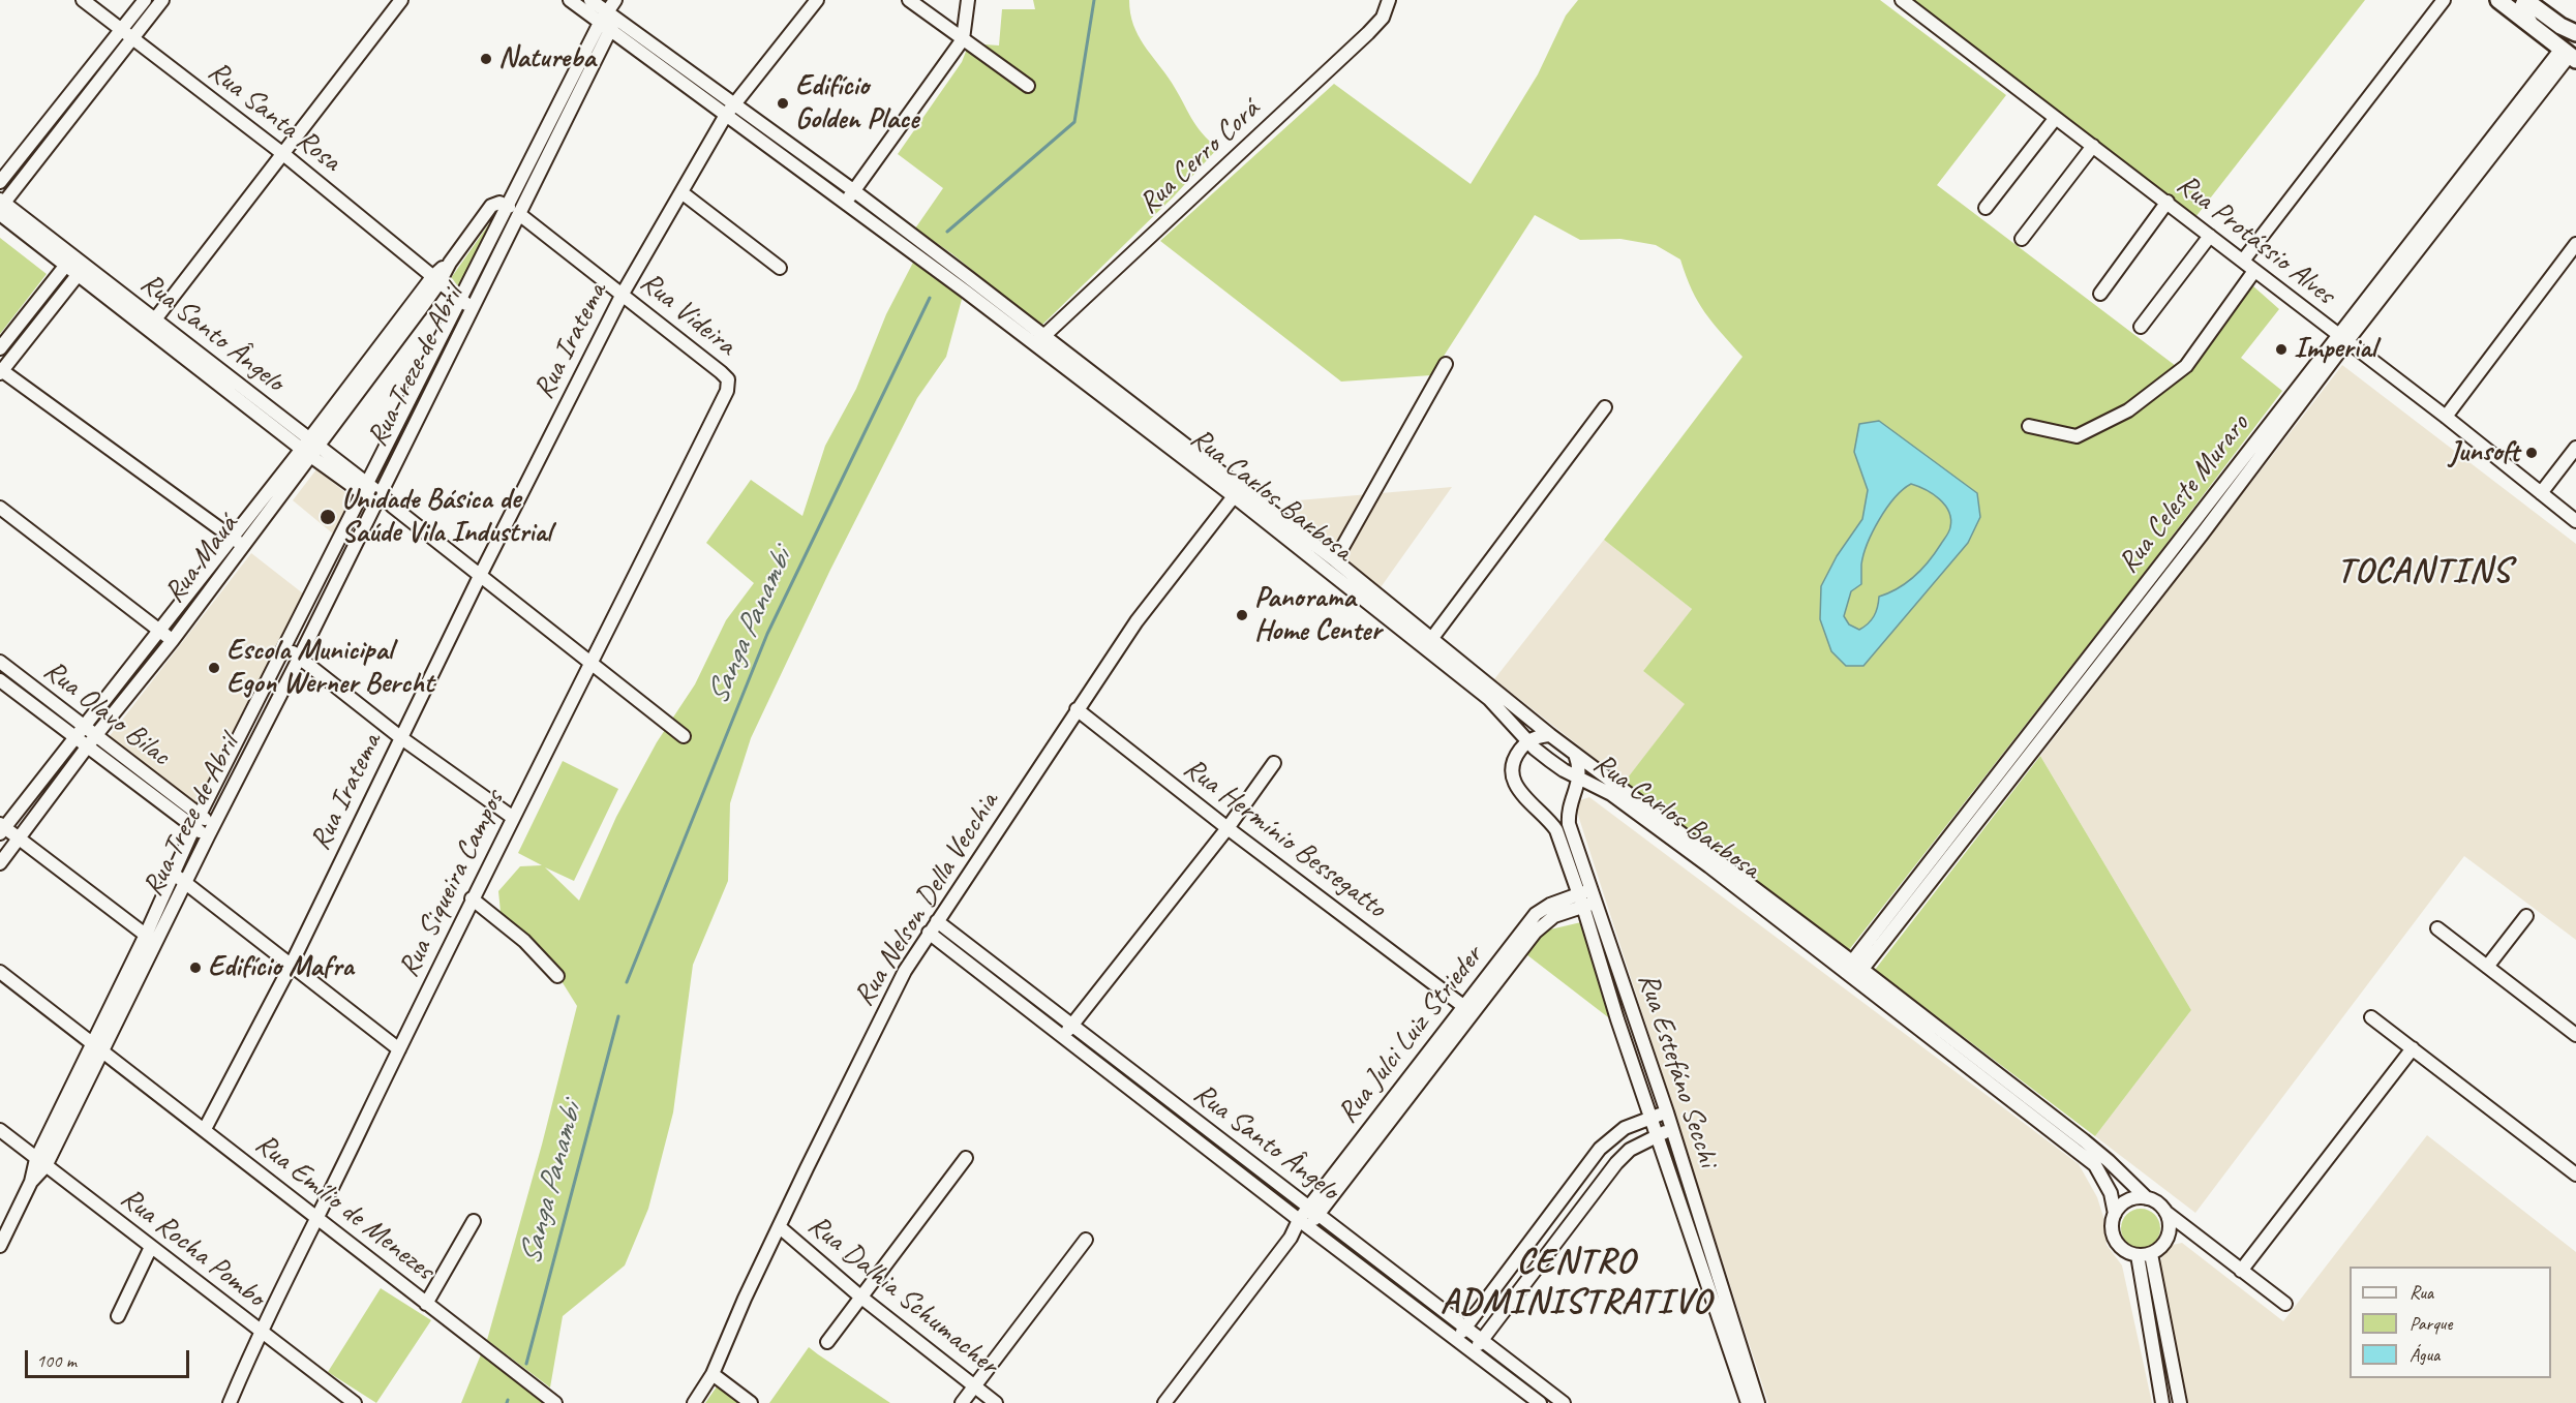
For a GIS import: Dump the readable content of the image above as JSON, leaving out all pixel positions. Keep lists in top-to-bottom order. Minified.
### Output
{"streets":{"street":["Rua Santa Rosa","Rua Cerro Corá","Rua Protássio Alves","Rua Videira","Rua Santo Ângelo","Rua Iratema","Rua Treze de Abril","Rua Celeste Muraro","Rua Carlos Barbosa","Rua Mauá","Rua Olavo Bilac","Rua Hermínio Bessegatto","Rua Siqueira Campos","Rua Nelson Della Vecchia","Rua Julci Luiz Strieder","Rua Estefáno Secchi","Rua Emílio de Menezes","Rua Rocha Pombo","Rua Dalhia Schumacher"]},"crossings":[["Rua Santa Rosa","Rua Treze de Abril"],["Rua Santa Rosa","Rua Mauá"],["Rua Cerro Corá","Rua Carlos Barbosa"],["Rua Protássio Alves","Rua Celeste Muraro"],["Rua Videira","Rua Iratema"],["Rua Videira","Rua Treze de Abril"],["Rua Videira","Rua Mauá"],["Rua Videira","Rua Siqueira Campos"],["Rua Santo Ângelo","Rua Iratema"],["Rua Santo Ângelo","Rua Treze de Abril"],["Rua Santo Ângelo","Rua Mauá"],["Rua Santo Ângelo","Rua Siqueira Campos"],["Rua Santo Ângelo","Rua Nelson Della Vecchia"],["Rua Santo Ângelo","Rua Julci Luiz Strieder"],["Rua Iratema","Rua Carlos Barbosa"],["Rua Iratema","Rua Emílio de Menezes"],["Rua Treze de Abril","Rua Carlos Barbosa"],["Rua Treze de Abril","Rua Mauá"],["Rua Treze de Abril","Rua Olavo Bilac"],["Rua Treze de Abril","Rua Emílio de Menezes"],["Rua Treze de Abril","Rua Rocha Pombo"],["Rua Celeste Muraro","Rua Carlos Barbosa"],["Rua Carlos Barbosa","Rua Nelson Della Vecchia"],["Rua Carlos Barbosa","Rua Estefáno Secchi"],["Rua Mauá","Rua Olavo Bilac"],["Rua Hermínio Bessegatto","Rua Nelson Della Vecchia"],["Rua Hermínio Bessegatto","Rua Julci Luiz Strieder"],["Rua Siqueira Campos","Rua Emílio de Menezes"],["Rua Siqueira Campos","Rua Rocha Pombo"],["Rua Nelson Della Vecchia","Rua Dalhia Schumacher"],["Rua Julci Luiz Strieder","Rua Estefáno Secchi"]],"districts":["TOCANTINS","CENTRO ADMINISTRATIVO"],"water":["Sanga Panambi"],"places":["Natureba","Edifício Golden Place","Imperial","Junsoft","Unidade Básica de Saúde Vila Industrial","Panorama Home Center","Escola Municipal Egon Werner Bercht","Edifício Mafra"],"legend":["Rua","Parque","Água"],"scale_bar":"100 m"}
